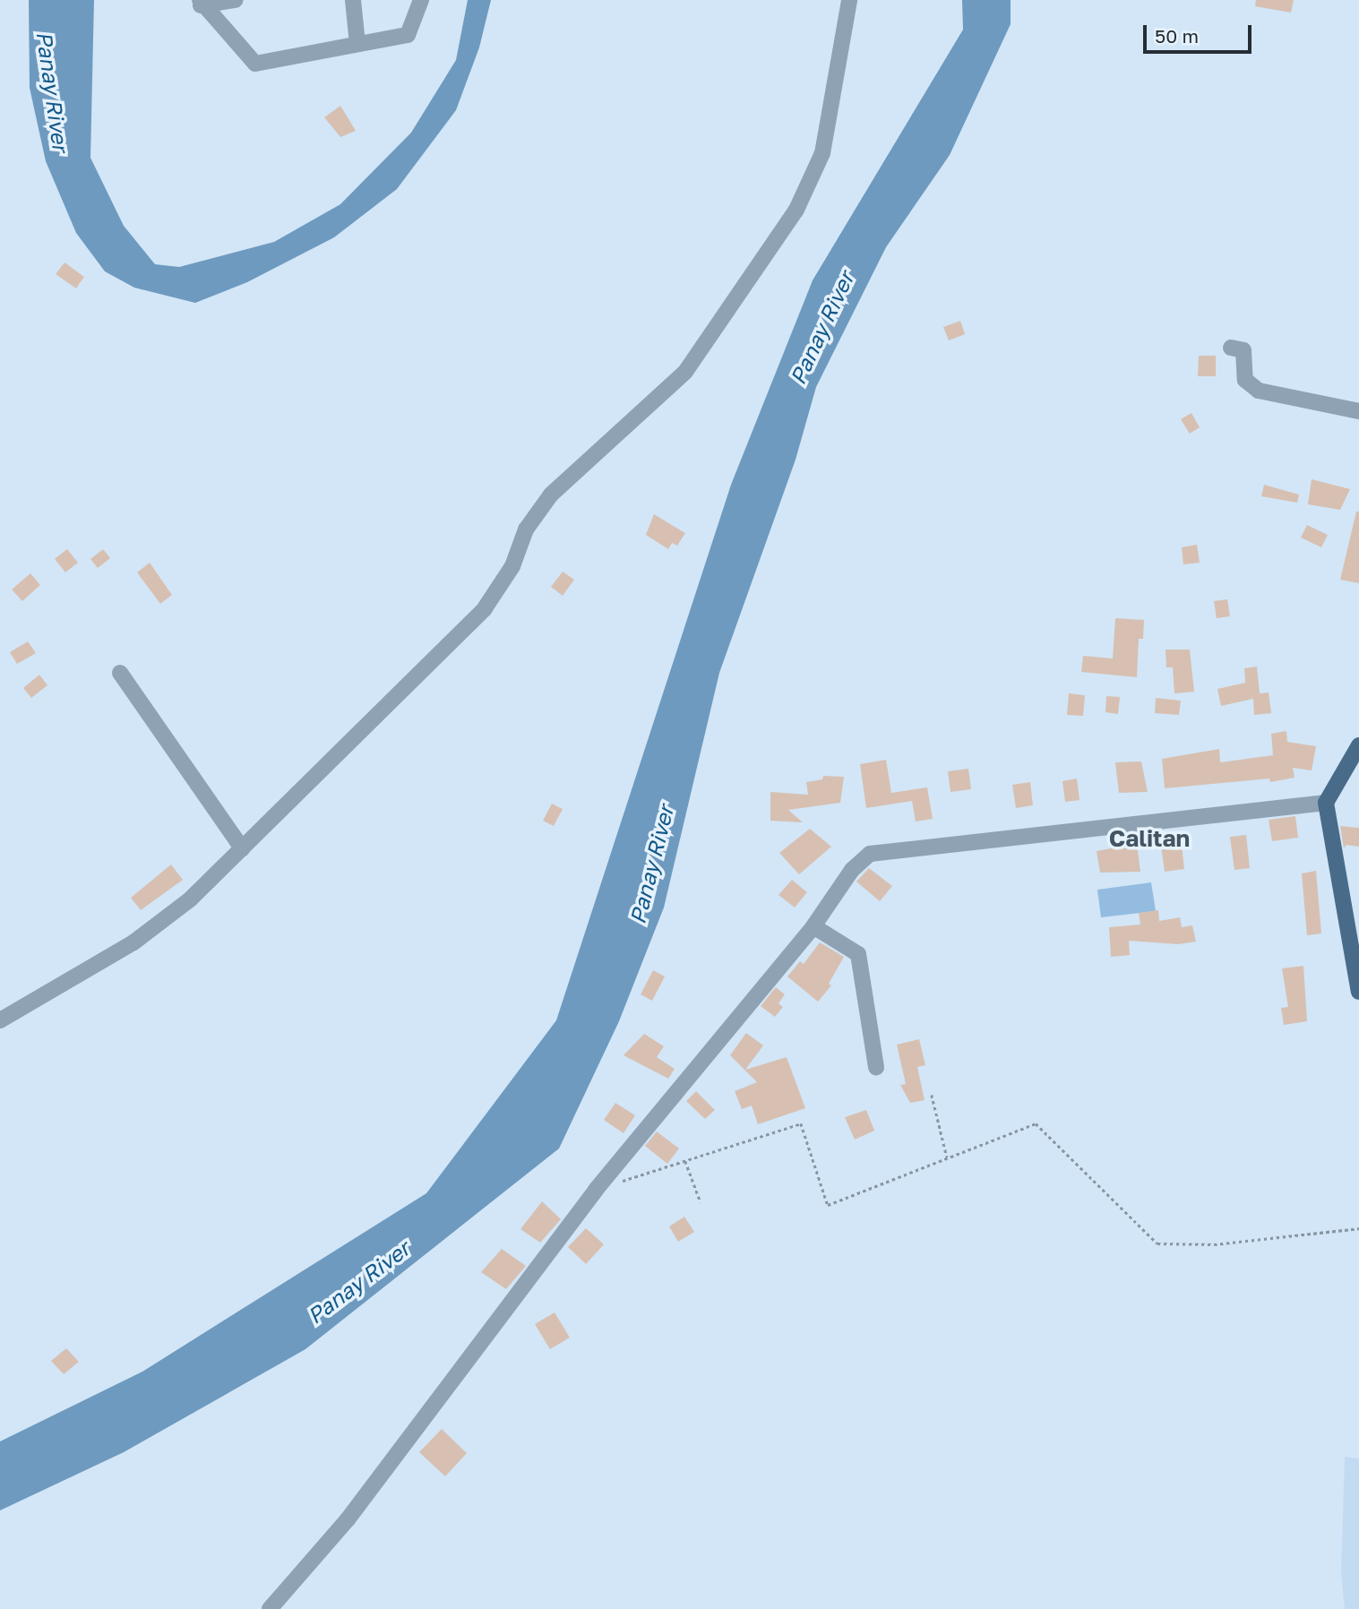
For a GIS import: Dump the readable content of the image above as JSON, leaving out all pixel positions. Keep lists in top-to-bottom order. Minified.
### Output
{"districts":["Calitan"],"water":["Panay River"],"scale_bar":"50 m"}
